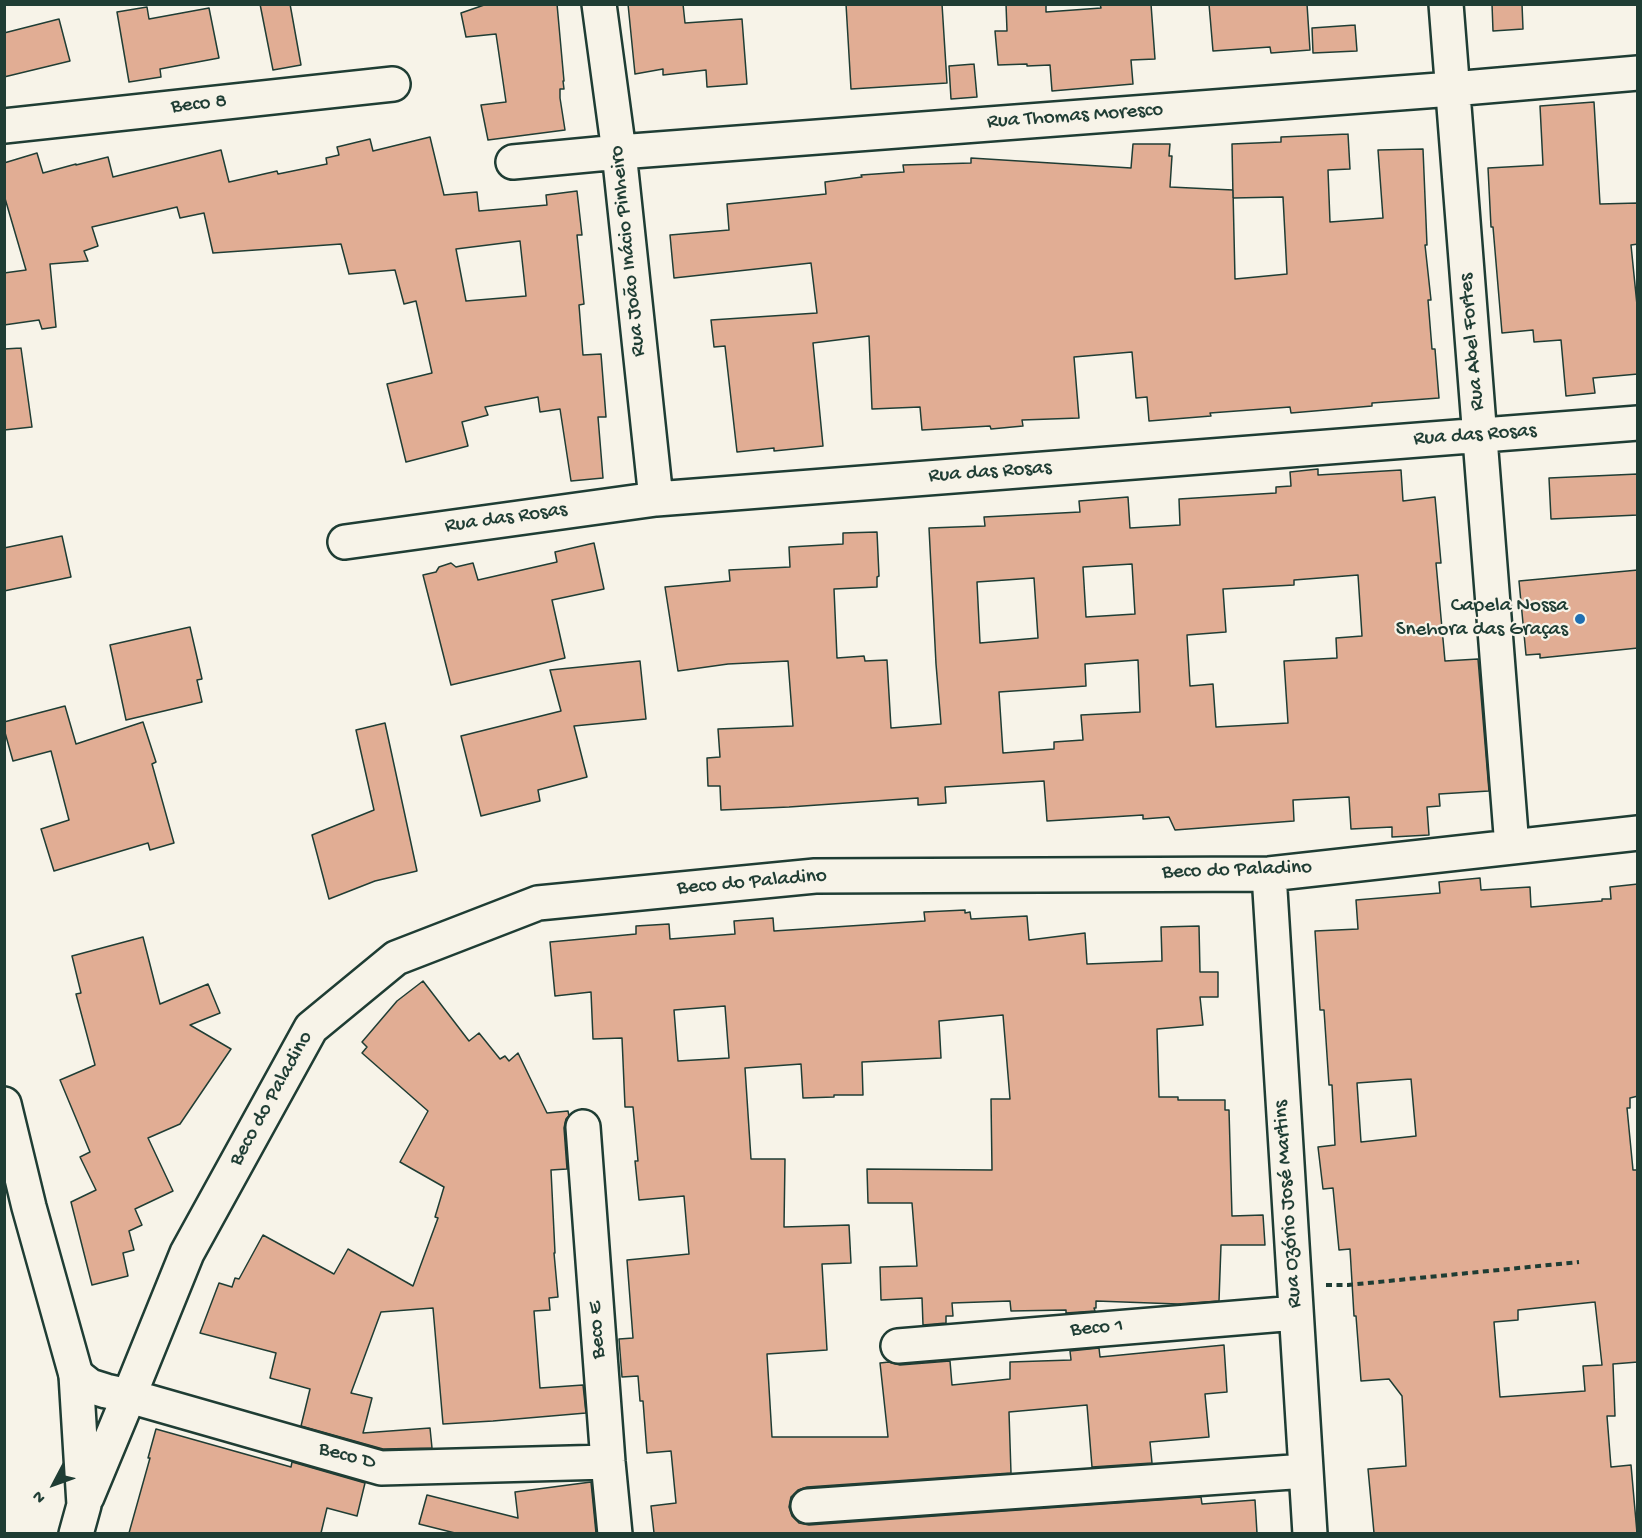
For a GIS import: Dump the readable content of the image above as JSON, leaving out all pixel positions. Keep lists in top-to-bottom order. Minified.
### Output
{"streets":{"street":["Beco 8","Rua Thomas Moresco","Rua João Inácio Pinheiro","Rua Abel Fortes","Rua das Rosas","Beco do Paladino","Rua Ozório José Martins","Beco 1","Beco E","Beco D"]},"crossings":[["Rua Thomas Moresco","Rua João Inácio Pinheiro"],["Rua Thomas Moresco","Rua Abel Fortes"],["Rua João Inácio Pinheiro","Rua das Rosas"],["Rua Abel Fortes","Rua das Rosas"],["Rua Abel Fortes","Beco do Paladino"],["Beco do Paladino","Rua Ozório José Martins"],["Beco do Paladino","Beco D"],["Rua Ozório José Martins","Beco 1"],["Beco E","Beco D"]],"places":["Capela Nossa Snehora das Graças"],"north":"bottom left"}
